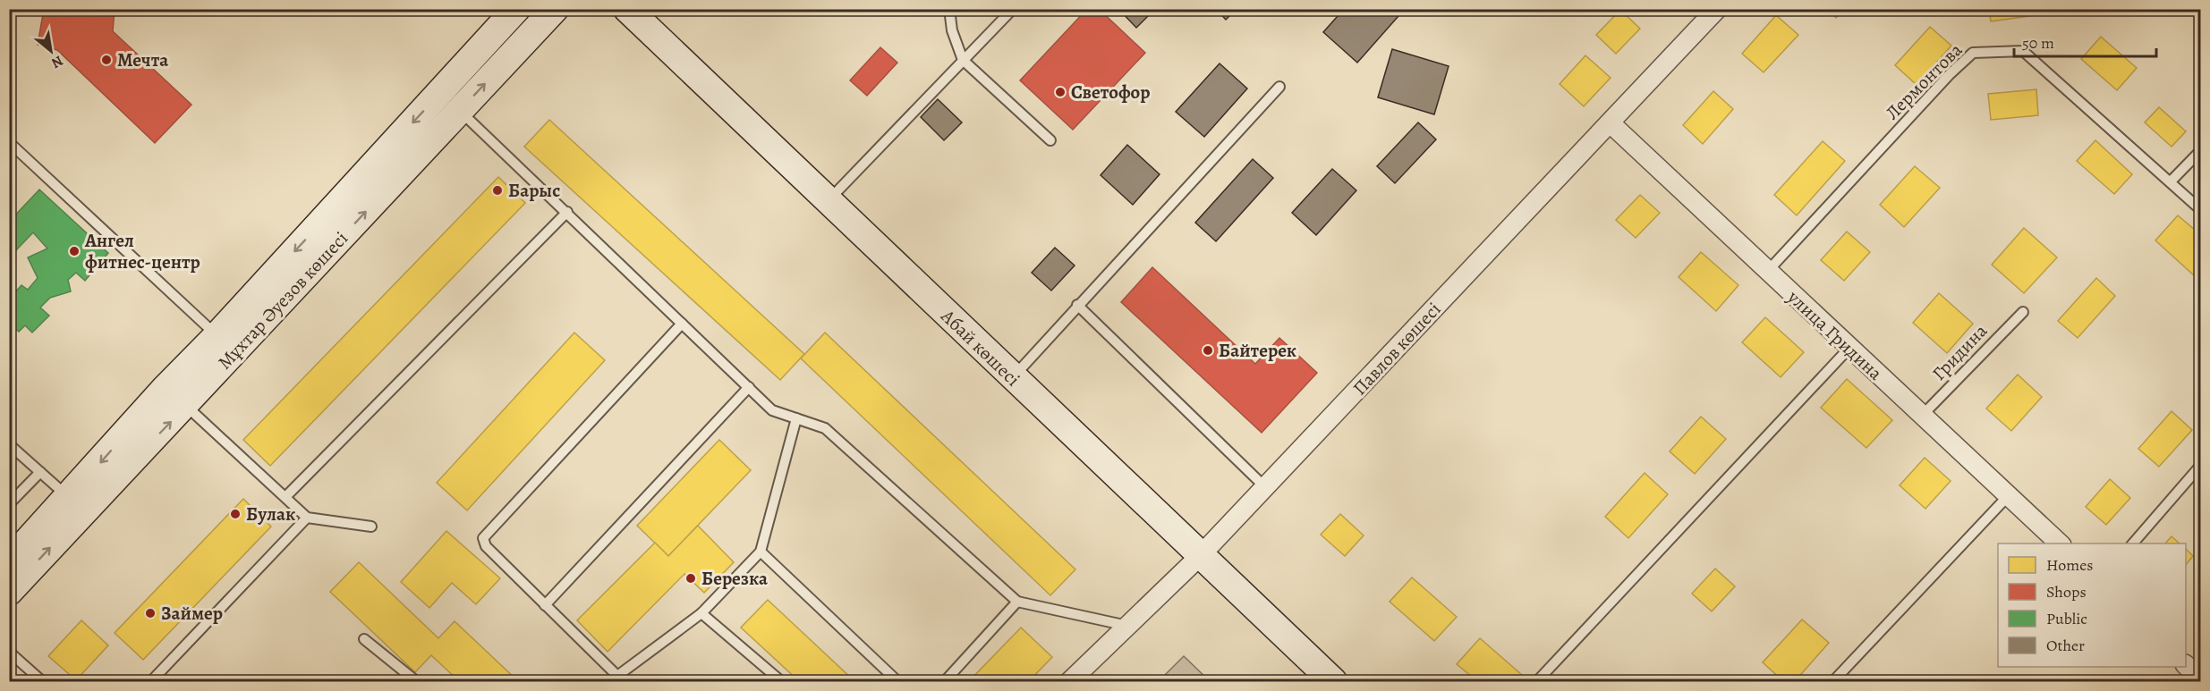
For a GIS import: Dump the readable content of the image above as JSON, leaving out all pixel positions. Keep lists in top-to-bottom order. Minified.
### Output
{"streets":{"main road":["Мұхтар Әуезов көшесі","Абай көшесі"],"street":["улица Гридина","Павлов көшесі"],"lane":["Лермонтова","Гридина"]},"crossings":[["Лермонтова","улица Гридина"],["улица Гридина","Павлов көшесі"],["улица Гридина","Гридина"],["Абай көшесі","Павлов көшесі"]],"places":["Мечта","Светофор","Барыс","Ангел фитнес-центр","Байтерек","Булак","Березка","Займер"],"legend":["Homes","Shops","Public","Other"],"scale_bar":"50 m","north":"bottom right"}
